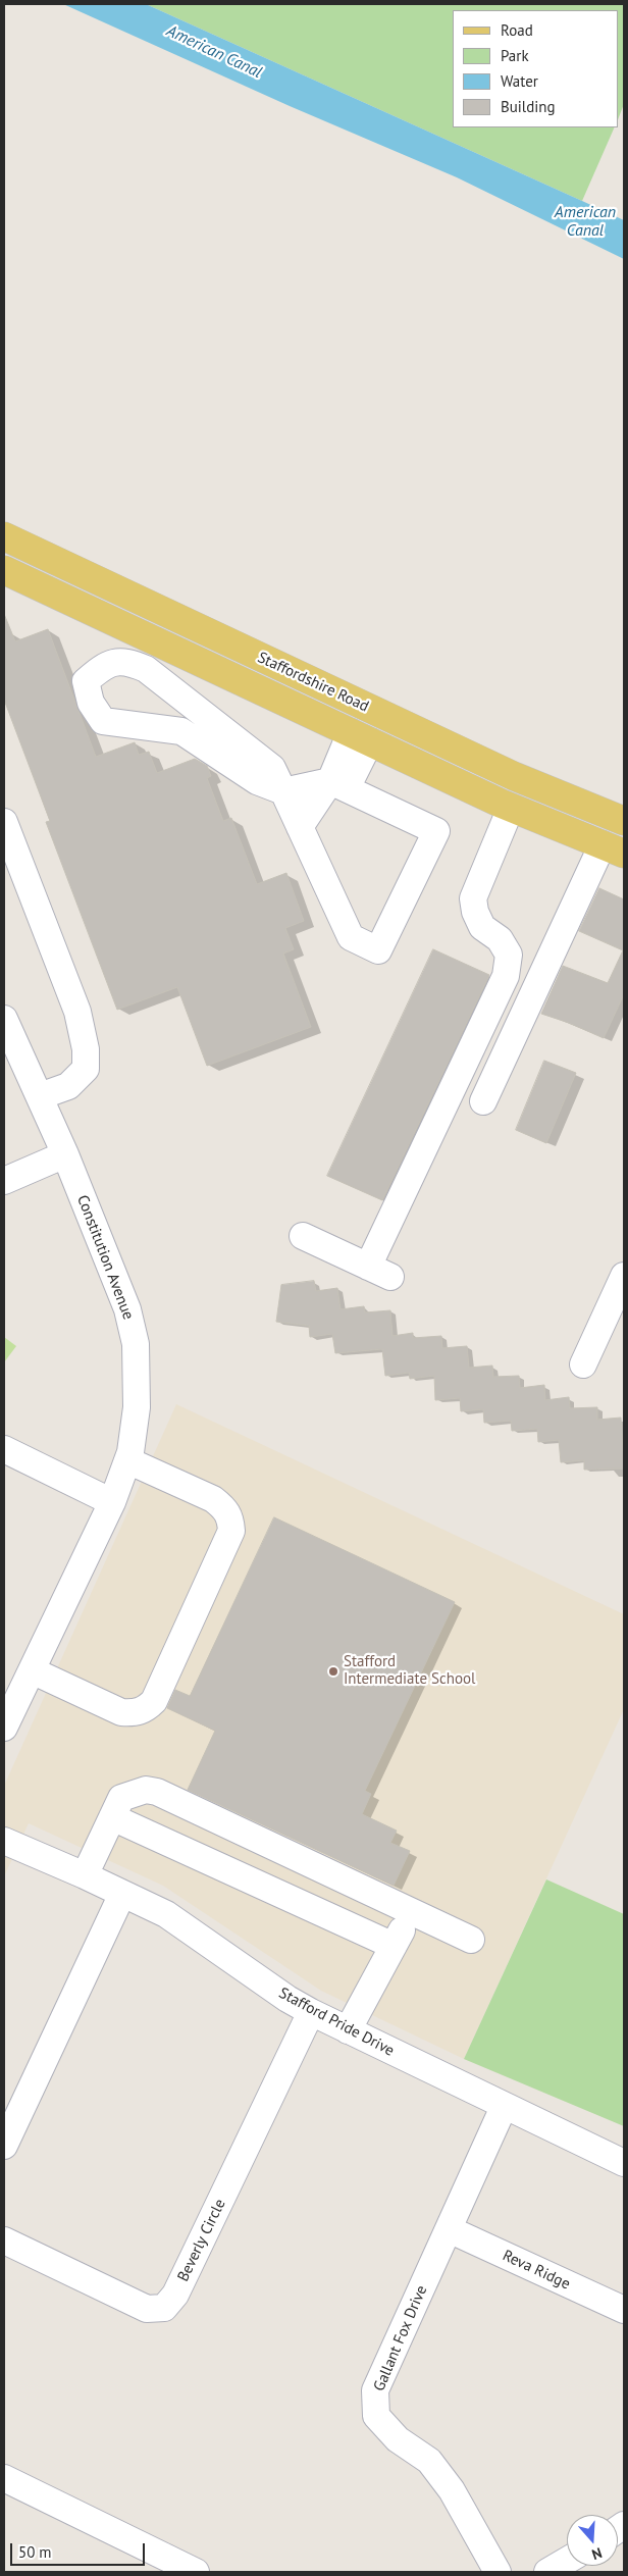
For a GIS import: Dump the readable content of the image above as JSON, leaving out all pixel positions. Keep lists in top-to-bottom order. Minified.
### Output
{"streets":{"main road":["Staffordshire Road"],"street":["Constitution Avenue","Stafford Pride Drive","Beverly Circle","Reva Ridge","Gallant Fox Drive"]},"crossings":[["Stafford Pride Drive","Beverly Circle"],["Stafford Pride Drive","Gallant Fox Drive"],["Reva Ridge","Gallant Fox Drive"]],"water":["American Canal"],"places":["Stafford Intermediate School"],"legend":["Road","Park","Water","Building"],"scale_bar":"50 m","north":"bottom"}
